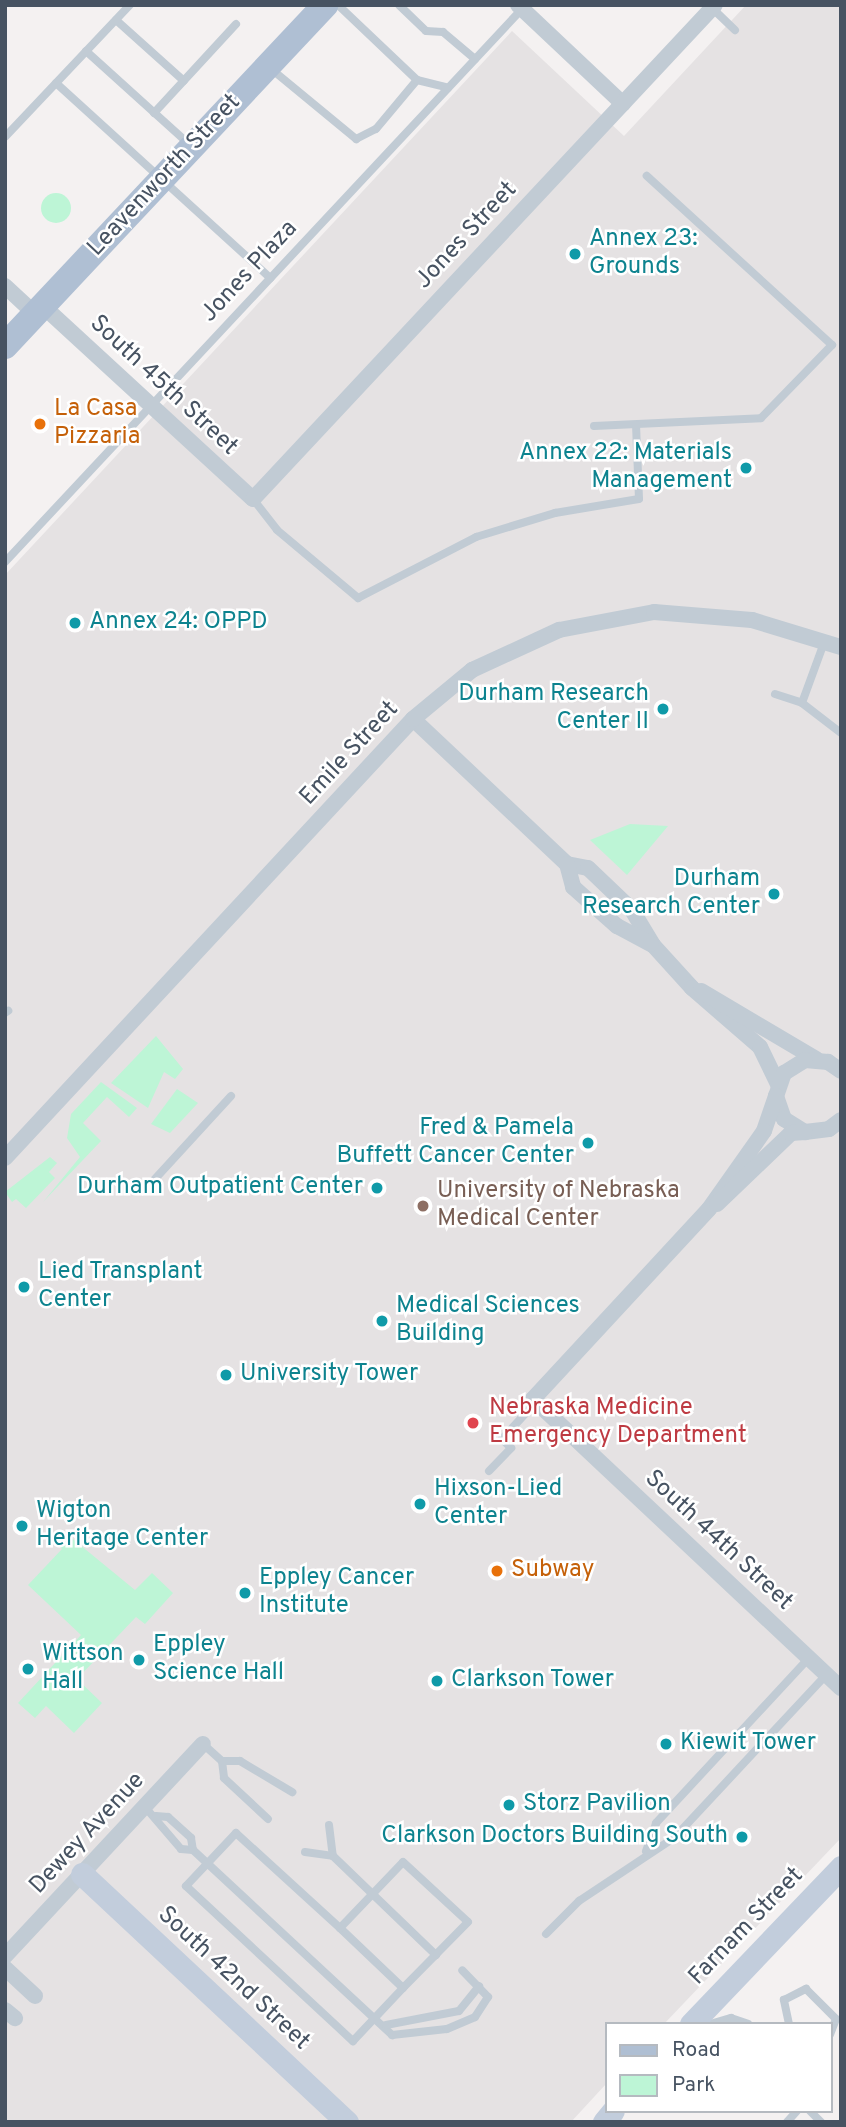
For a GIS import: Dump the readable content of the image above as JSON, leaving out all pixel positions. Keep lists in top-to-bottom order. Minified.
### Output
{"streets":{"main road":["Leavenworth Street","Farnam Street","South 42nd Street"],"street":["Jones Street","South 45th Street","Emile Street","South 44th Street","Dewey Avenue"],"lane":["Jones Plaza"]},"crossings":[["Leavenworth Street","South 45th Street"],["Jones Street","South 45th Street"],["Jones Plaza","South 45th Street"],["Dewey Avenue","South 42nd Street"]],"places":["Annex 23: Grounds","La Casa Pizzaria","Annex 22: Materials Management","Annex 24: OPPD","Durham Research Center II","Durham Research Center","Fred & Pamela Buffett Cancer Center","Durham Outpatient Center","University of Nebraska Medical Center","Lied Transplant Center","Medical Sciences Building","University Tower","Nebraska Medicine Emergency Department","Hixson-Lied Center","Wigton Heritage Center","Subway","Eppley Cancer Institute","Eppley Science Hall","Wittson Hall","Clarkson Tower","Kiewit Tower","Storz Pavilion","Clarkson Doctors Building South"],"legend":["Road","Park"]}
